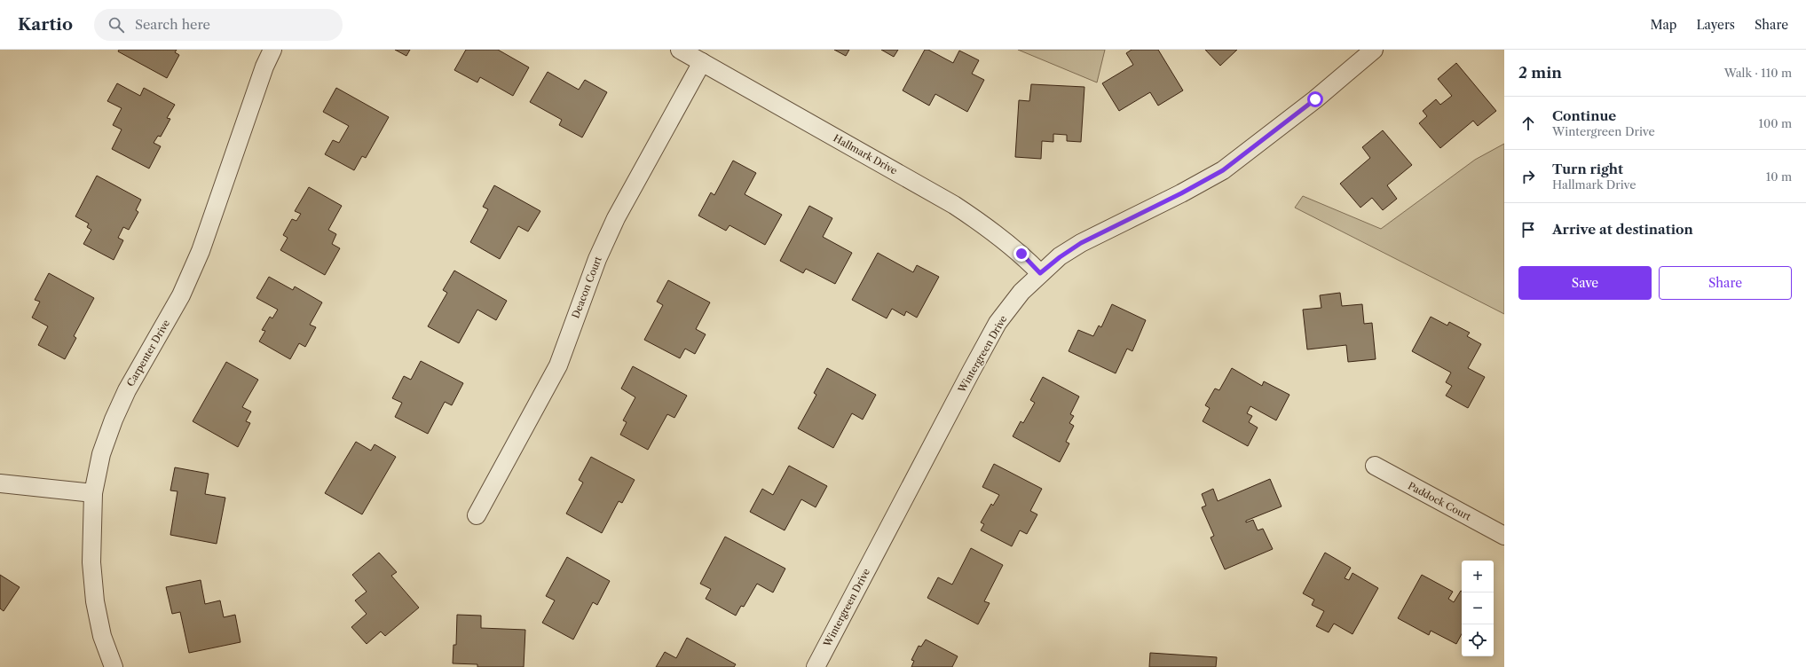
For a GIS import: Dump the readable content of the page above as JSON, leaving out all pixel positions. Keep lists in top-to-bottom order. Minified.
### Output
{"streets":{"street":["Hallmark Drive","Deacon Court","Carpenter Drive","Wintergreen Drive","Paddock Court"]},"crossings":[["Hallmark Drive","Deacon Court"],["Hallmark Drive","Wintergreen Drive"]],"page":{"header":"Kartio","search":"Search here","nav":["Map","Layers","Share"],"heading":["2 min","Walk · 110 m"],"list":[["Continue","Wintergreen Drive","100 m"],["Turn right","Hallmark Drive","10 m"],"Arrive at destination"],"buttons":["Save","Share"],"map_buttons":["+","−"]}}
